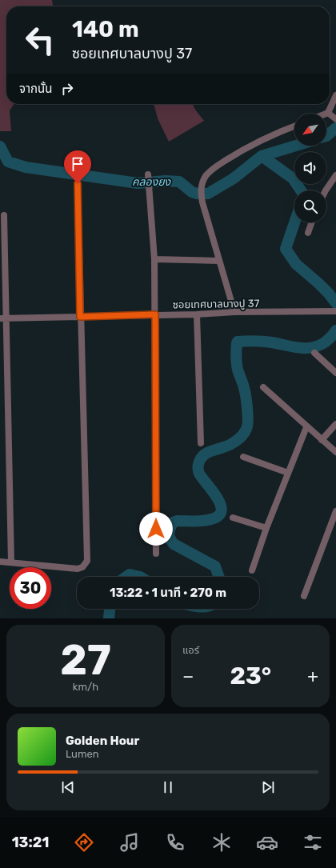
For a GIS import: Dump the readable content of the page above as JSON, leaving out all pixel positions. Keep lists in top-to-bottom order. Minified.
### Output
{"streets":{"street":["ซอยเทศบาลบางปู 37"]},"water":["คลองยง"],"north":"bottom left","page":{"turn":["140 m","ซอยเทศบาลบางปู 37"],"then":"จากนั้น","limit":"30","trip":"13:22 · 1 นาที · 270 m","tile":[["27","km/h"],"แอร์"],"heat":["−","23°","+"],"song":["Golden Hour","Lumen"],"tabs":"13:21"}}
